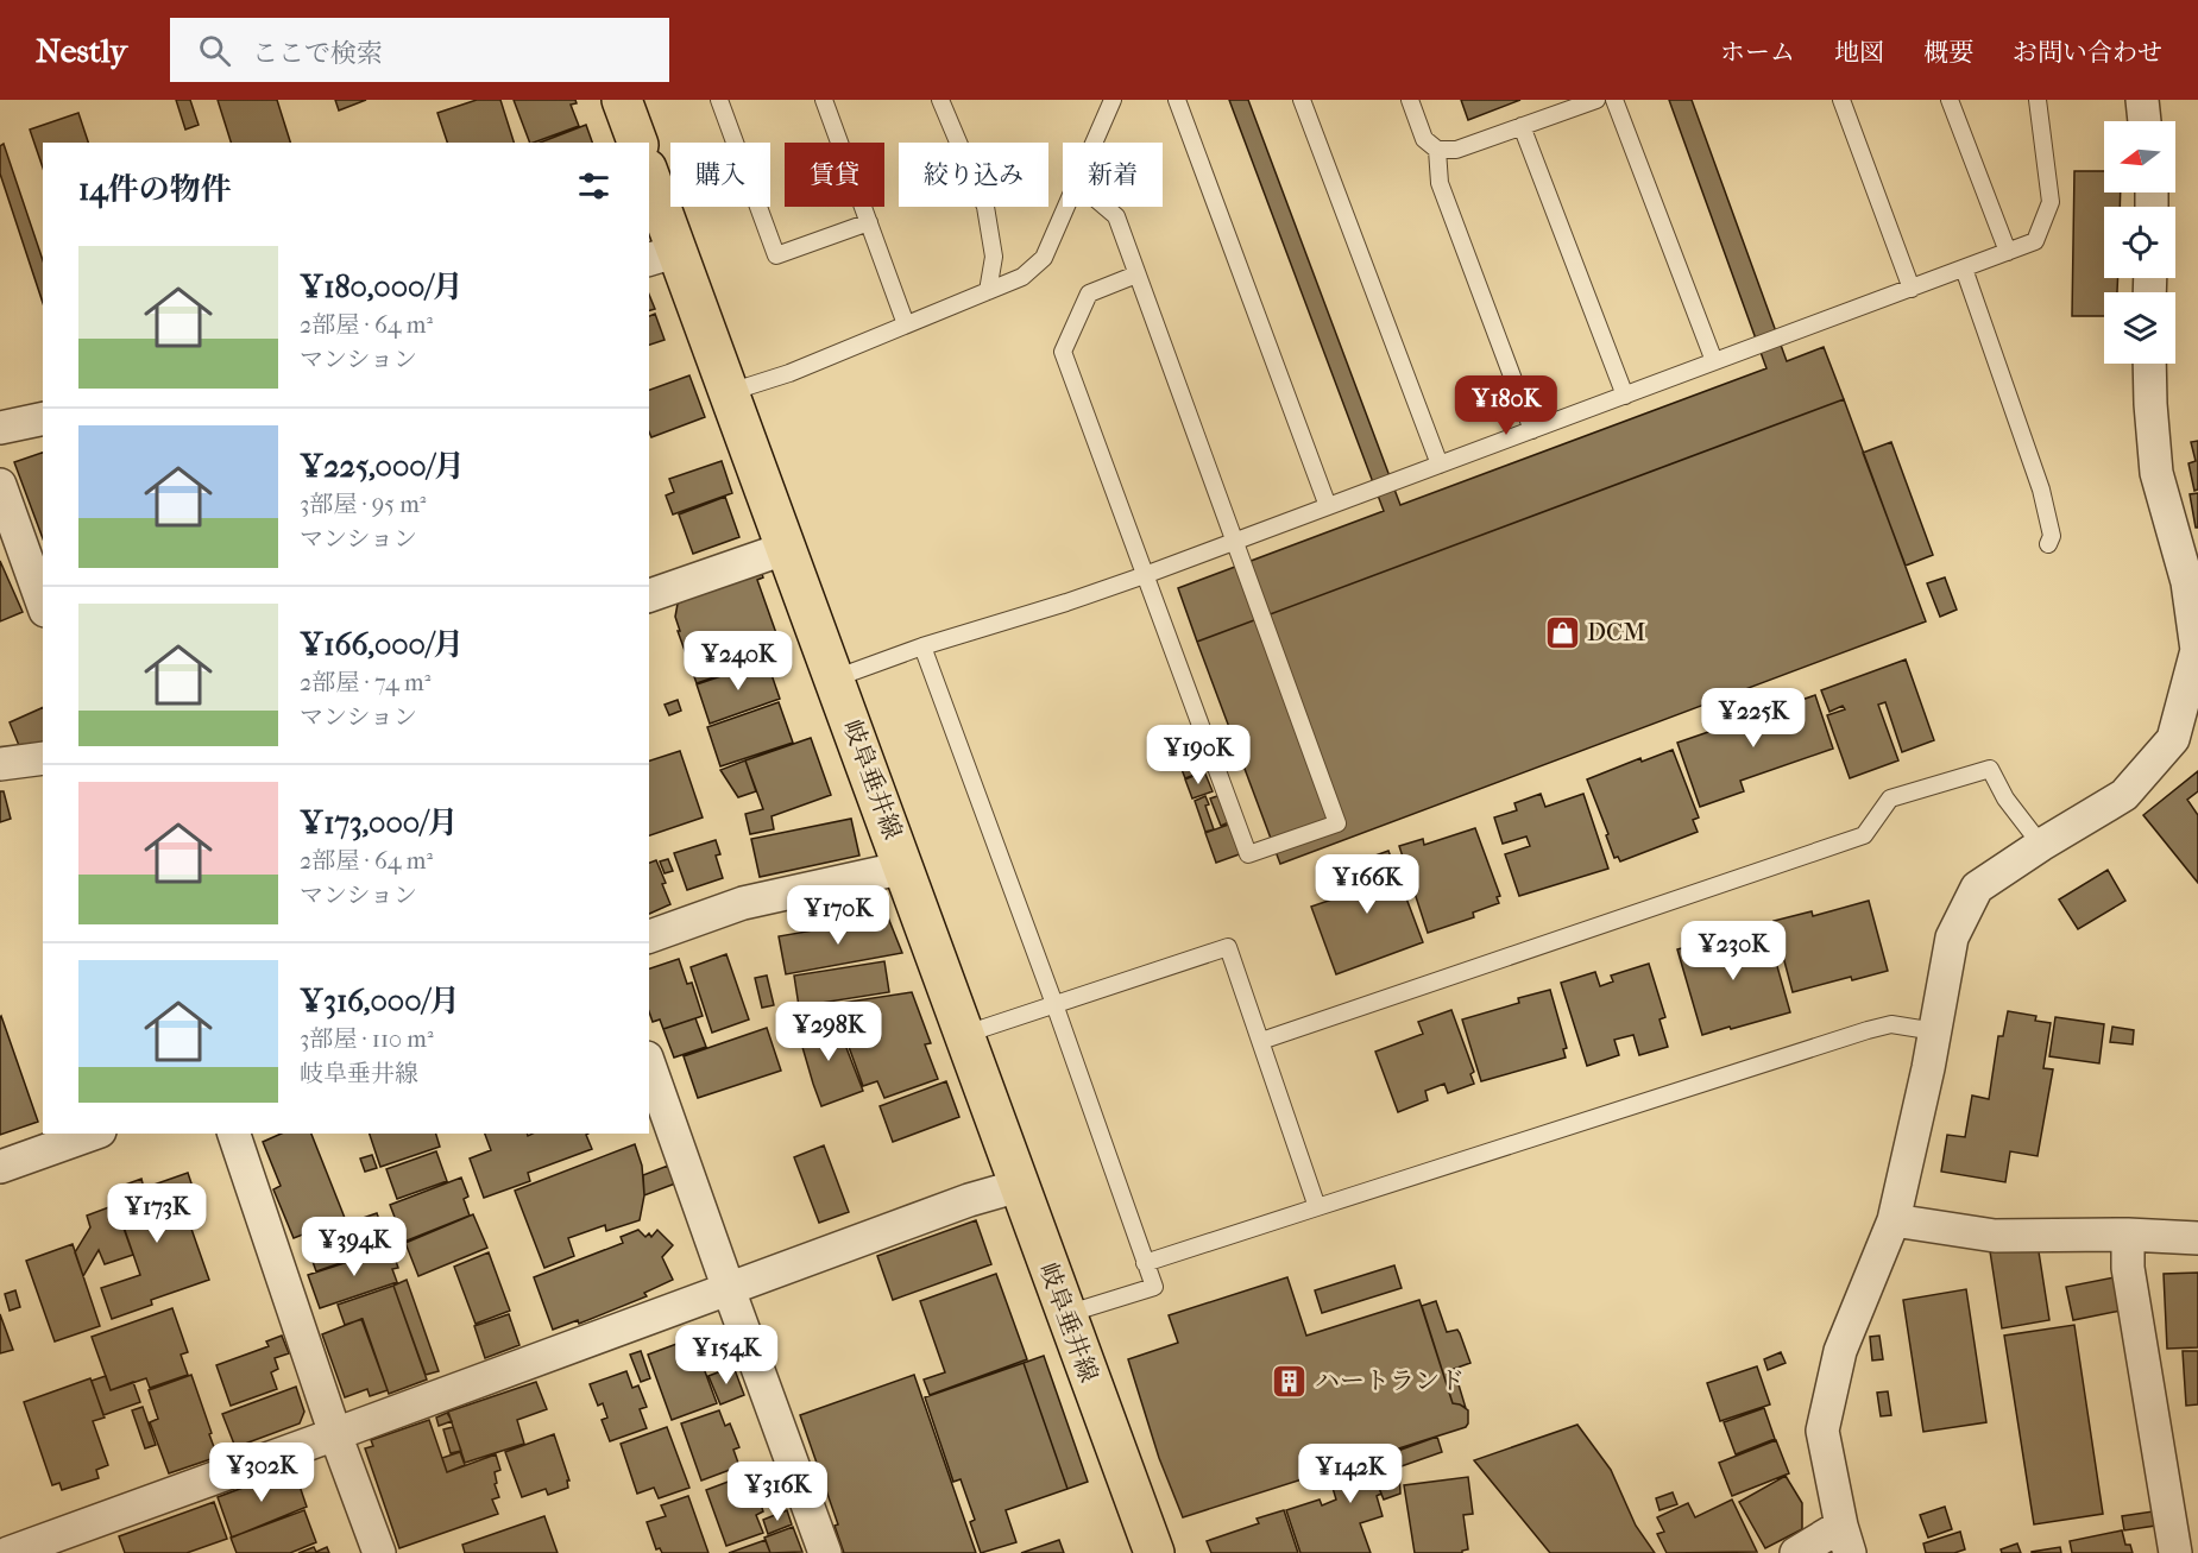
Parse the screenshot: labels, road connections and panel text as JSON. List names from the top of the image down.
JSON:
{
  "streets": {
    "main road": ["岐阜垂井線"]
  },
  "places": {
    "shop": ["DCM"],
    "building": ["ハートランド"]
  },
  "north": "left",
  "page": {
    "header": "Nestly",
    "search": "ここで検索",
    "nav": [
      "ホーム",
      "地図",
      "概要",
      "お問い合わせ"
    ],
    "chip": [
      "購入",
      "賃貸",
      "絞り込み",
      "新着"
    ],
    "heading": "14件の物件",
    "list": [
      {
        "name": "¥180,000/月",
        "note": "2部屋 · 64 m² · マンション"
      },
      {
        "name": "¥225,000/月",
        "note": "3部屋 · 95 m² · マンション"
      },
      {
        "name": "¥166,000/月",
        "note": "2部屋 · 74 m² · マンション"
      },
      {
        "name": "¥173,000/月",
        "note": "2部屋 · 64 m² · マンション"
      },
      {
        "name": "¥316,000/月",
        "note": "3部屋 · 110 m² · 岐阜垂井線"
      }
    ],
    "price": [
      "¥180K",
      "¥240K",
      "¥225K",
      "¥190K",
      "¥166K",
      "¥170K",
      "¥230K",
      "¥298K",
      "¥173K",
      "¥394K",
      "¥154K",
      "¥302K",
      "¥142K",
      "¥316K"
    ]
  }
}
